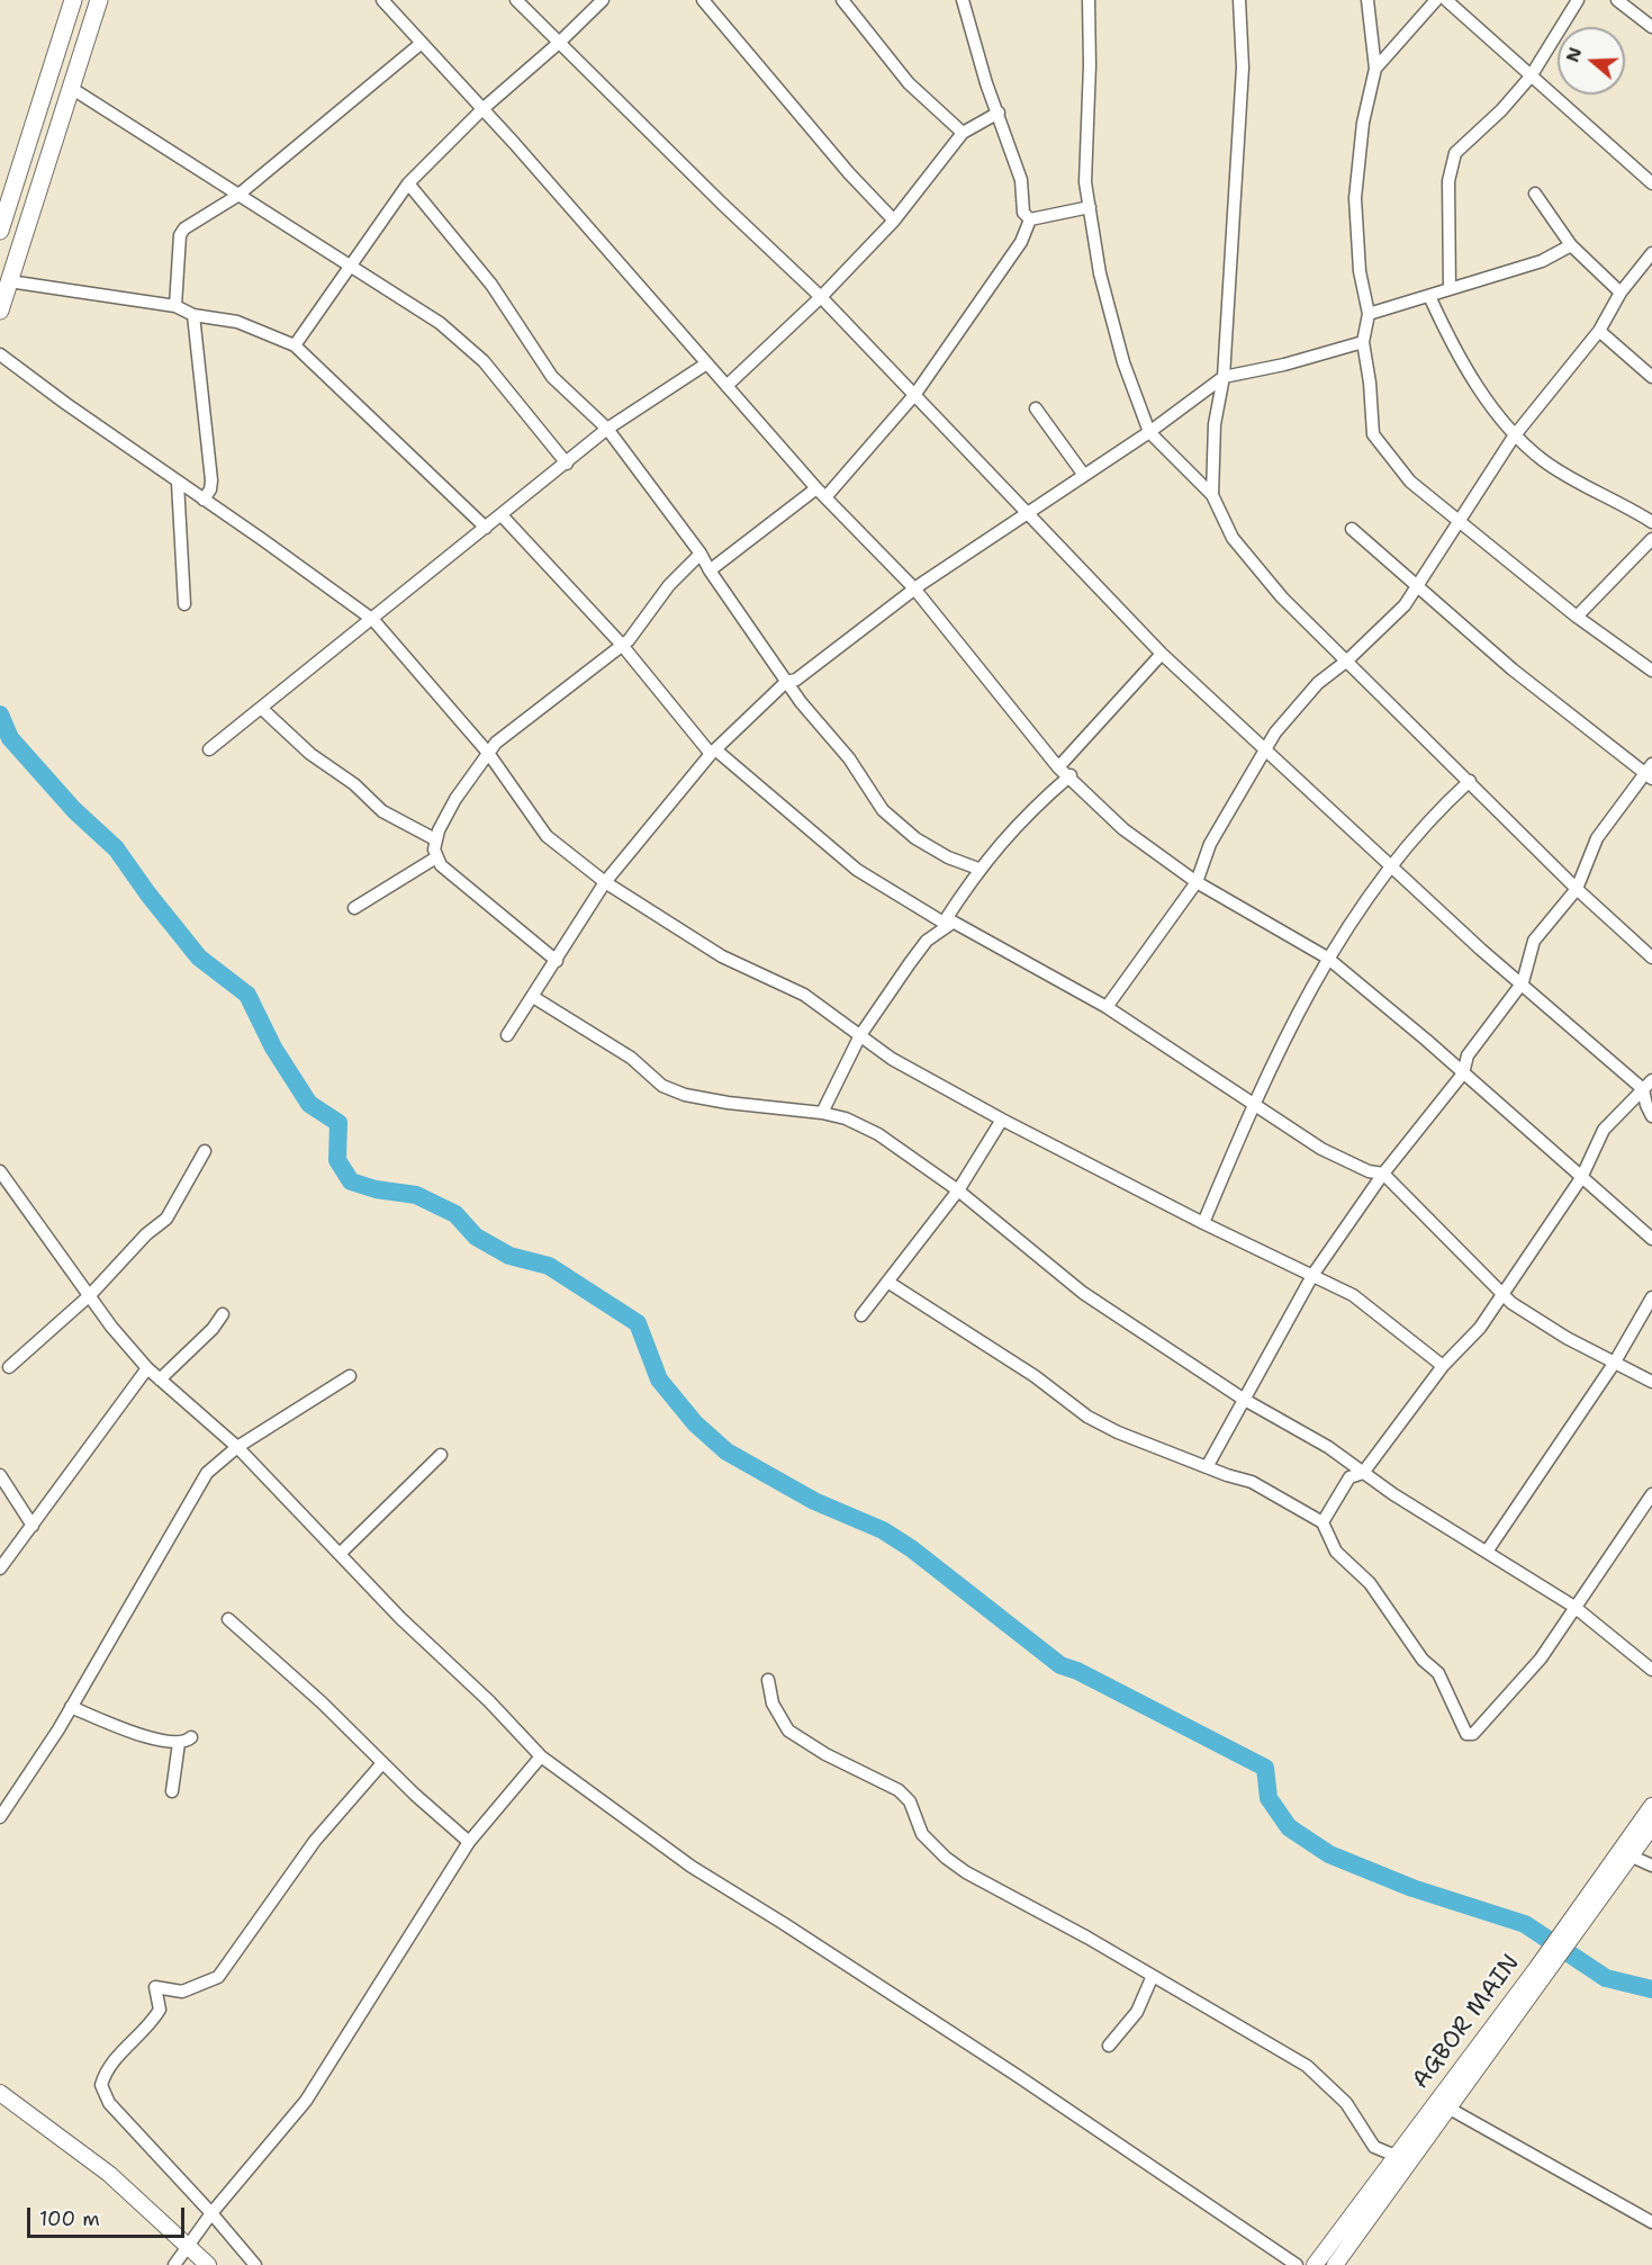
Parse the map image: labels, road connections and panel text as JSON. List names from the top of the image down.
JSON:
{
  "streets": {
    "main road": ["AGBOR MAIN"]
  },
  "scale_bar": "100 m",
  "north": "left"
}
